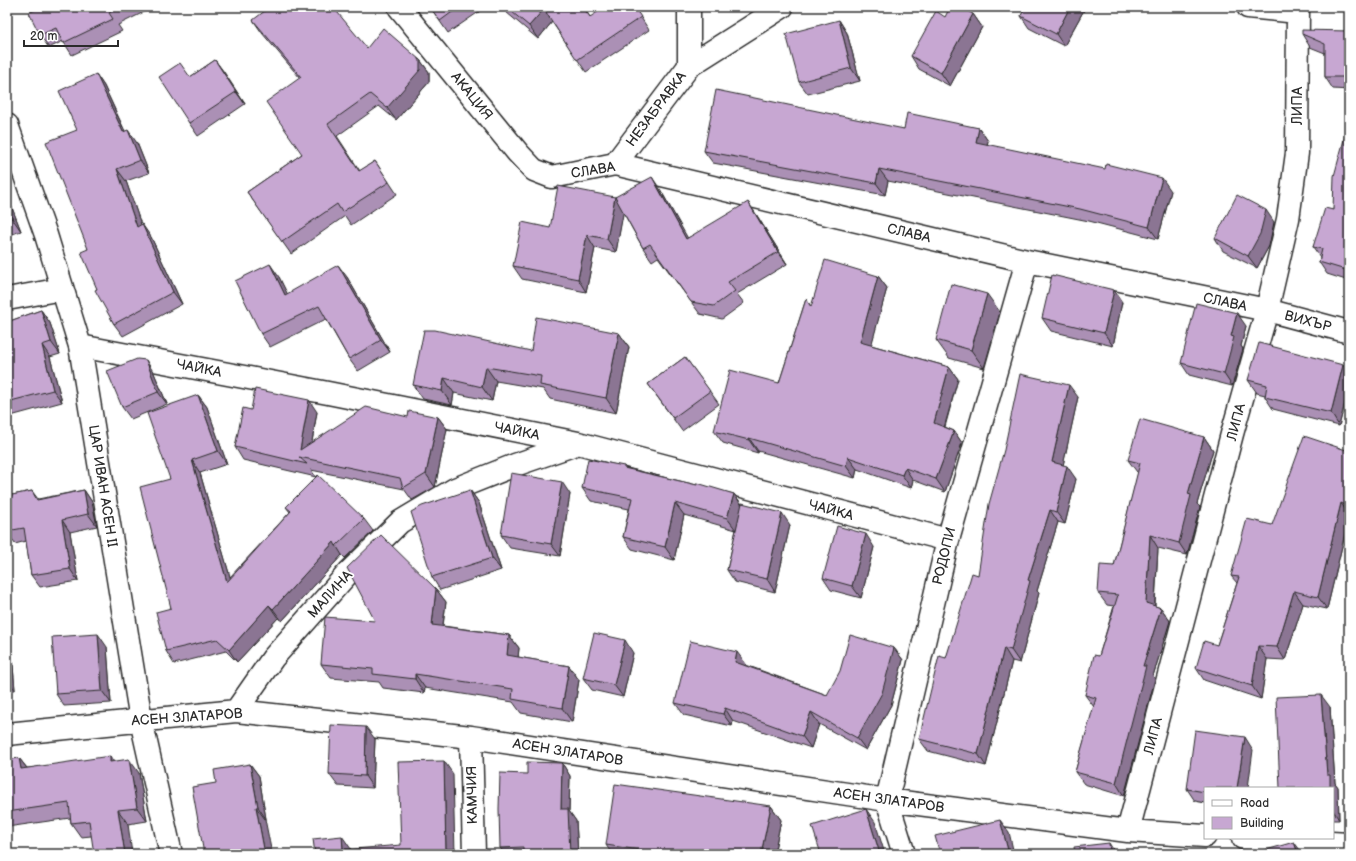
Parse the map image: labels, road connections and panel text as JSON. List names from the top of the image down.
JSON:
{
  "streets": {
    "street": [
      "АКАЦИЯ",
      "ЛИПА",
      "НЕЗАБРАВКА",
      "СЛАВА",
      "ВИХЪР",
      "ЧАЙКА",
      "ЦАР ИВАН АСЕН II",
      "РОДОПИ",
      "МАЛИНА",
      "АСЕН ЗЛАТАРОВ",
      "КАМЧИЯ"
    ]
  },
  "crossings": [
    ["АКАЦИЯ", "СЛАВА"],
    ["ЛИПА", "СЛАВА"],
    ["ЛИПА", "ВИХЪР"],
    ["ЛИПА", "АСЕН ЗЛАТАРОВ"],
    ["НЕЗАБРАВКА", "СЛАВА"],
    ["СЛАВА", "ВИХЪР"],
    ["СЛАВА", "РОДОПИ"],
    ["ЧАЙКА", "ЦАР ИВАН АСЕН II"],
    ["ЧАЙКА", "РОДОПИ"],
    ["ЧАЙКА", "МАЛИНА"],
    ["ЦАР ИВАН АСЕН II", "АСЕН ЗЛАТАРОВ"],
    ["РОДОПИ", "АСЕН ЗЛАТАРОВ"],
    ["МАЛИНА", "АСЕН ЗЛАТАРОВ"],
    ["АСЕН ЗЛАТАРОВ", "КАМЧИЯ"]
  ],
  "legend": ["Road", "Building"],
  "scale_bar": "20 m"
}
